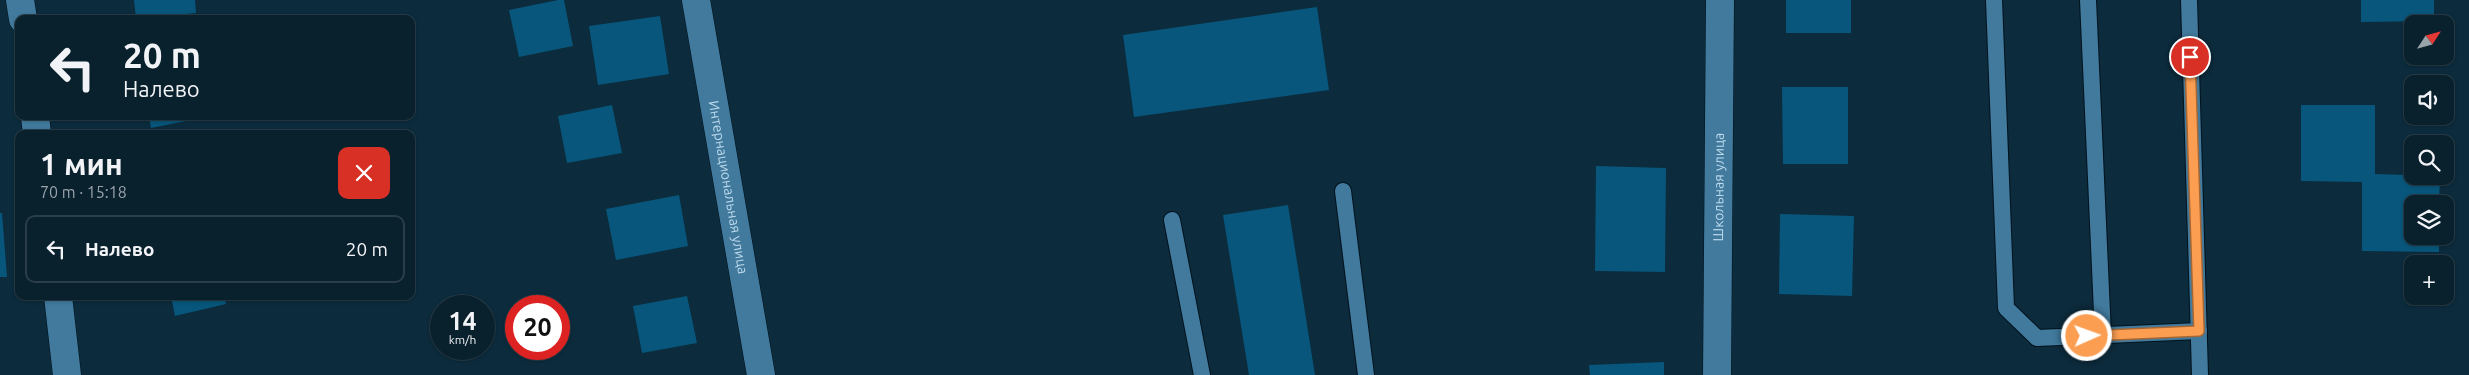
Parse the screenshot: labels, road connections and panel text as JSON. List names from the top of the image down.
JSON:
{
  "streets": {
    "street": ["Интернациональная улица", "Школьная улица"]
  },
  "north": "top right",
  "page": {
    "map_buttons": "+",
    "turn": ["20 m", "Налево"],
    "heading": ["1 мин", "70 m · 15:18"],
    "list": [
      {
        "name": "Налево",
        "value": "20 m"
      }
    ],
    "speed": "14 km/h",
    "limit": "20"
  }
}
